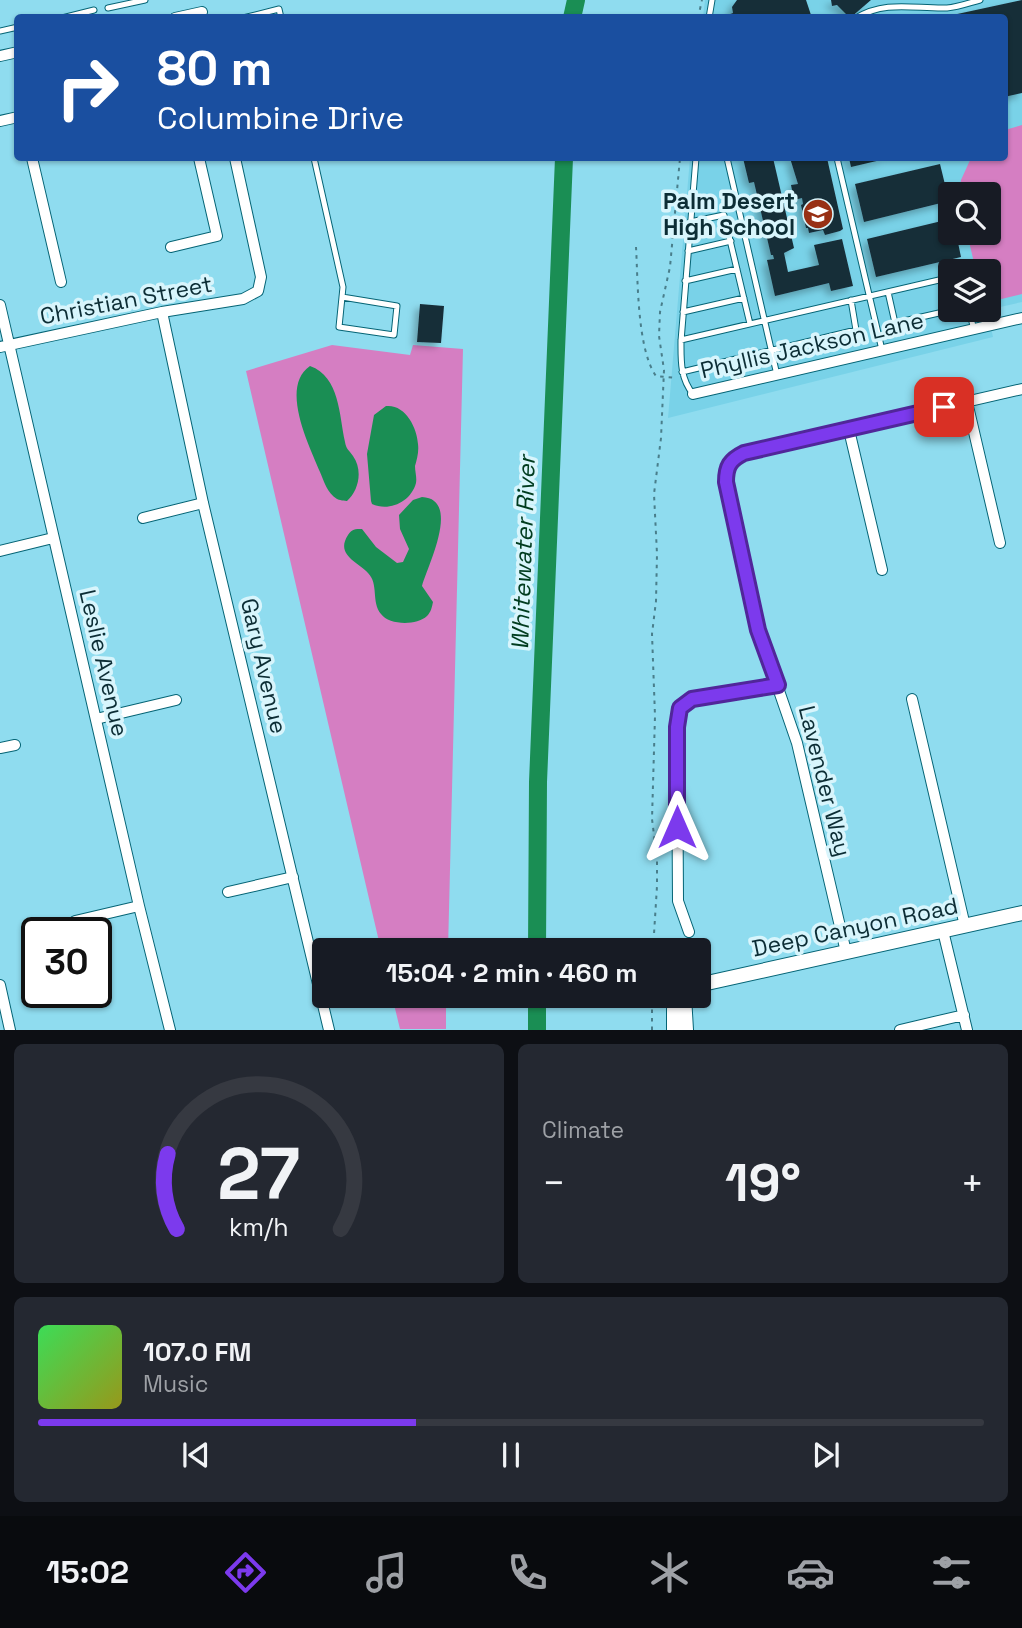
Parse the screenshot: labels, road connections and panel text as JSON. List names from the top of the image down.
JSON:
{
  "streets": {
    "street": [
      "Christian Street",
      "Phyllis Jackson Lane",
      "Leslie Avenue",
      "Gary Avenue",
      "Lavender Way",
      "Deep Canyon Road"
    ]
  },
  "crossings": [
    ["Christian Street", "Leslie Avenue"],
    ["Christian Street", "Gary Avenue"],
    ["Lavender Way", "Deep Canyon Road"]
  ],
  "water": ["Whitewater River"],
  "places": {
    "school or university": ["Palm Desert High School"]
  },
  "page": {
    "turn": ["80 m", "Columbine Drive"],
    "limit": "30",
    "trip": "15:04 · 2 min · 460 m",
    "tile": "Climate",
    "heat": ["−", "19°", "+"],
    "song": ["107.0 FM", "Music"],
    "tabs": "15:02",
    "gauge": ["27", "km/h"]
  }
}
